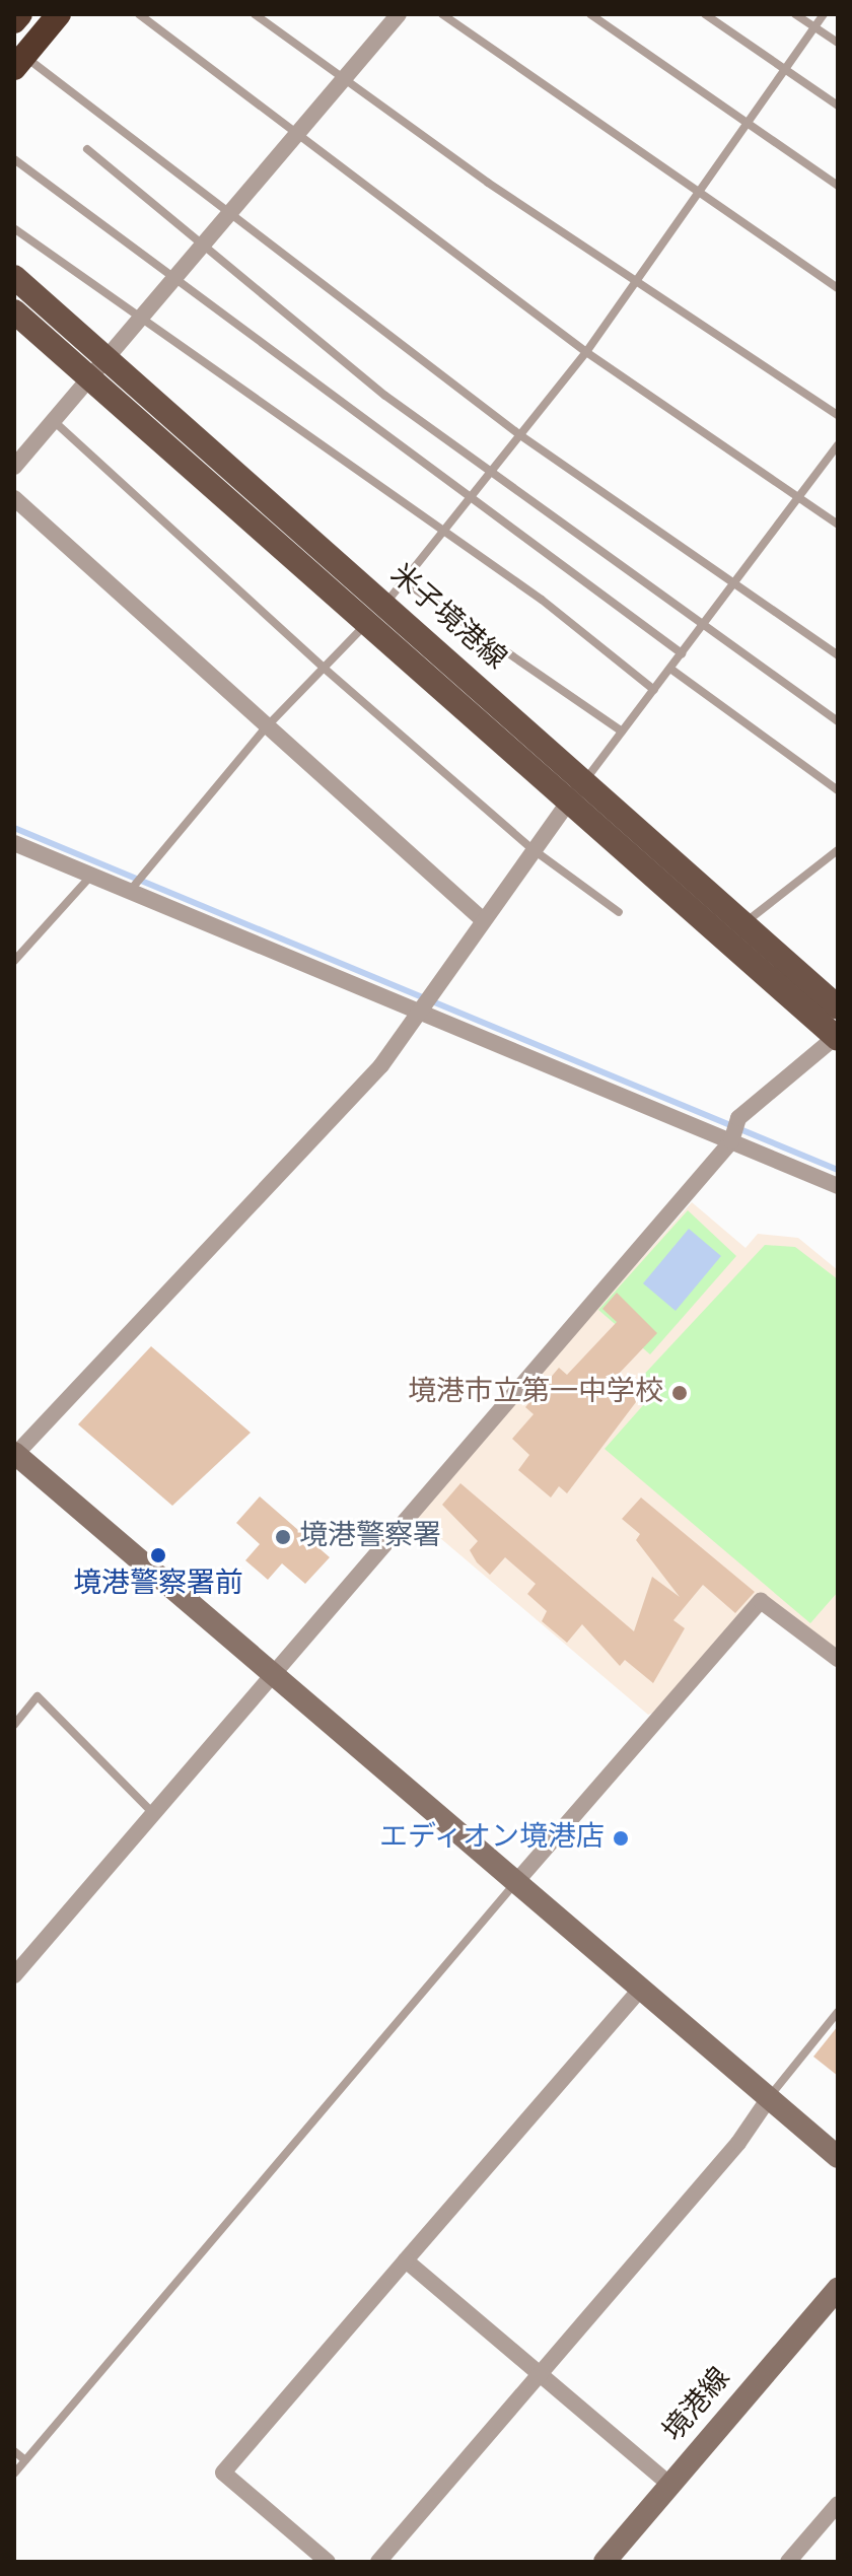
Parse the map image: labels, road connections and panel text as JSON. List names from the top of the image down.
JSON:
{
  "streets": {
    "main road": ["米子境港線"],
    "street": ["境港線"]
  },
  "places": [
    "境港市立第一中学校",
    "境港警察署",
    "境港警察署前",
    "エディオン境港店"
  ]
}
